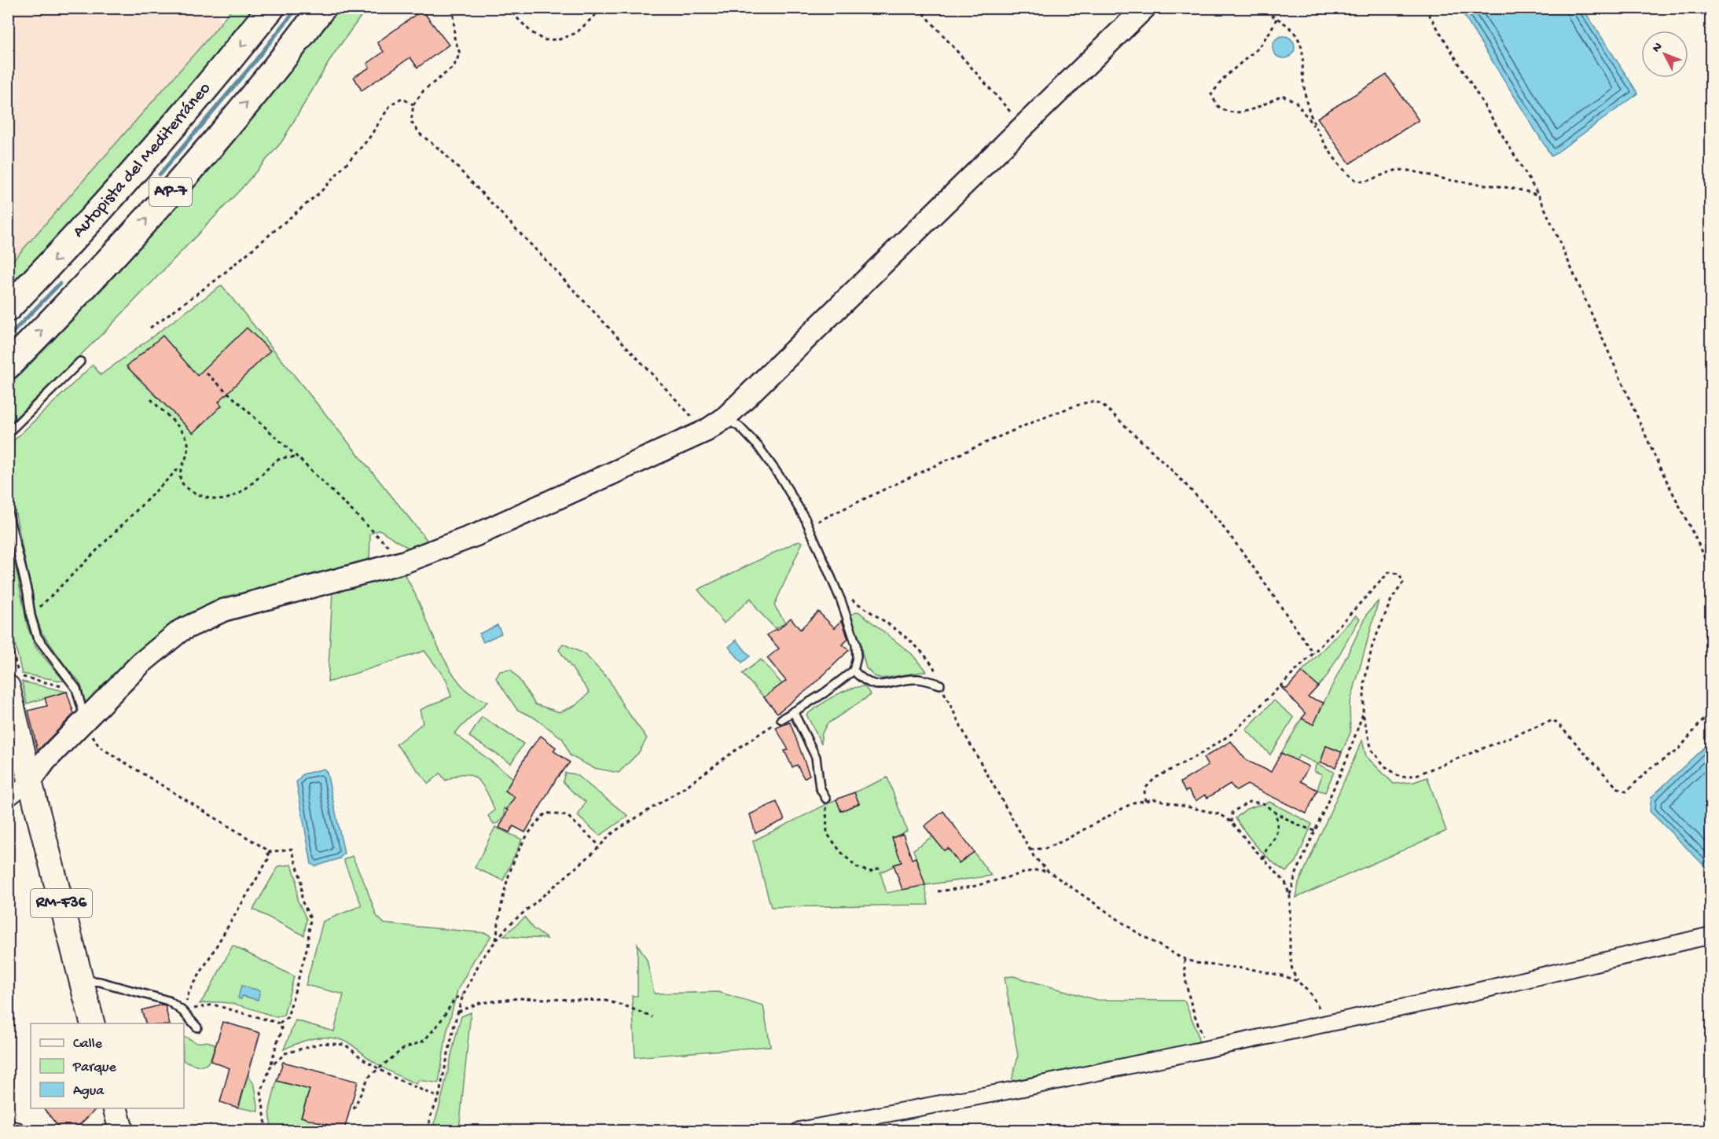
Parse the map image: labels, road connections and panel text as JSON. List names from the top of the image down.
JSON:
{
  "streets": {
    "highway": ["Autopista del Mediterráneo", "AP-7"],
    "main road": ["RM-F36"]
  },
  "legend": ["Calle", "Parque", "Agua"],
  "north": "top left"
}
